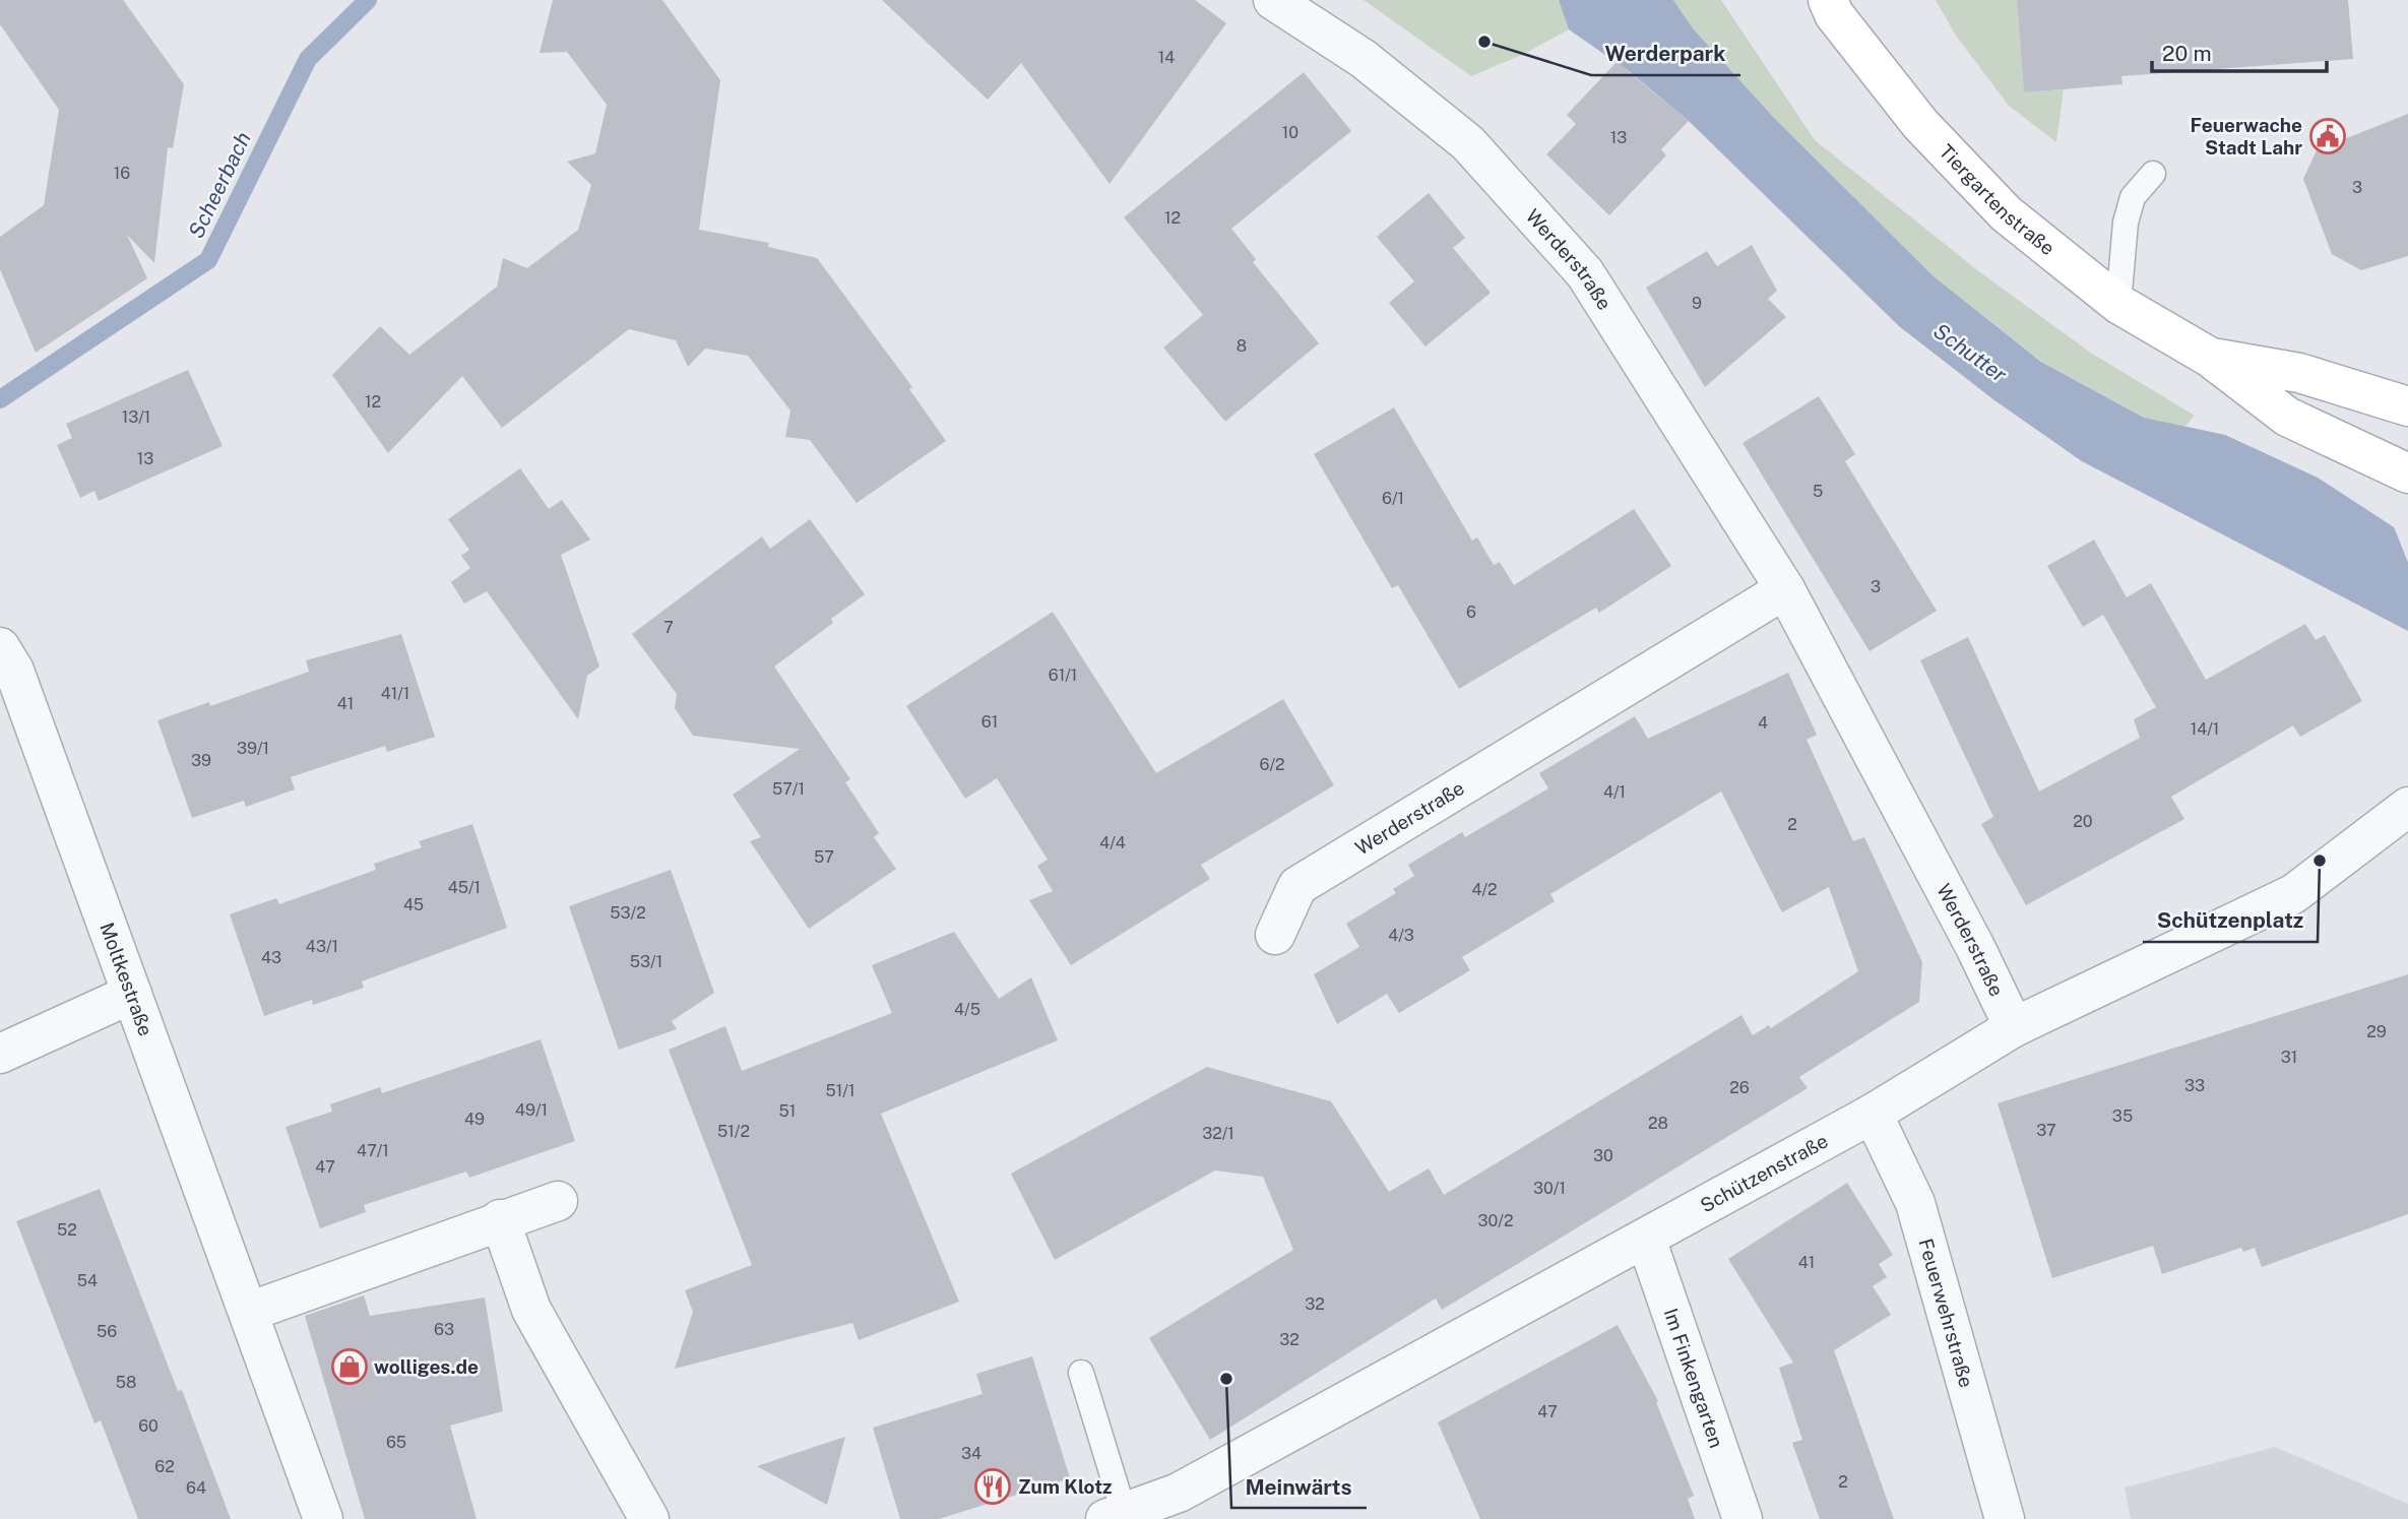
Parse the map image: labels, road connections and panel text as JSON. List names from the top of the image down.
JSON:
{
  "streets": {
    "main road": ["Tiergartenstraße"],
    "street": [
      "Werderstraße",
      "Moltkestraße",
      "Schützenstraße",
      "Feuerwehrstraße",
      "Im Finkengarten"
    ]
  },
  "crossings": [
    ["Werderstraße", "Schützenstraße"],
    ["Schützenstraße", "Feuerwehrstraße"],
    ["Schützenstraße", "Im Finkengarten"]
  ],
  "water": ["Scheerbach", "Schutter"],
  "places": {
    "other": ["Werderpark", "Schützenplatz", "Meinwärts"],
    "public building": ["Feuerwache Stadt Lahr"],
    "shop": ["wolliges.de"],
    "restaurant": ["Zum Klotz"]
  },
  "house_numbers": [
    "14",
    "10",
    "13",
    "16",
    "3",
    "12",
    "9",
    "8",
    "12",
    "13/1",
    "13",
    "5",
    "6/1",
    "3",
    "6",
    "7",
    "61/1",
    "41/1",
    "41",
    "61",
    "4",
    "14/1",
    "39/1",
    "39",
    "6/2",
    "57/1",
    "4/1",
    "20",
    "2",
    "4/4",
    "57",
    "45/1",
    "4/2",
    "45",
    "53/2",
    "4/3",
    "43/1",
    "43",
    "53/1",
    "4/5",
    "29",
    "31",
    "33",
    "26",
    "51/1",
    "49/1",
    "51",
    "35",
    "49",
    "28",
    "37",
    "51/2",
    "32/1",
    "47/1",
    "30",
    "47",
    "30/1",
    "30/2",
    "52",
    "41",
    "54",
    "32",
    "63",
    "56",
    "32",
    "58",
    "47",
    "60",
    "65",
    "34",
    "62",
    "2",
    "64"
  ],
  "scale_bar": "20 m"
}
